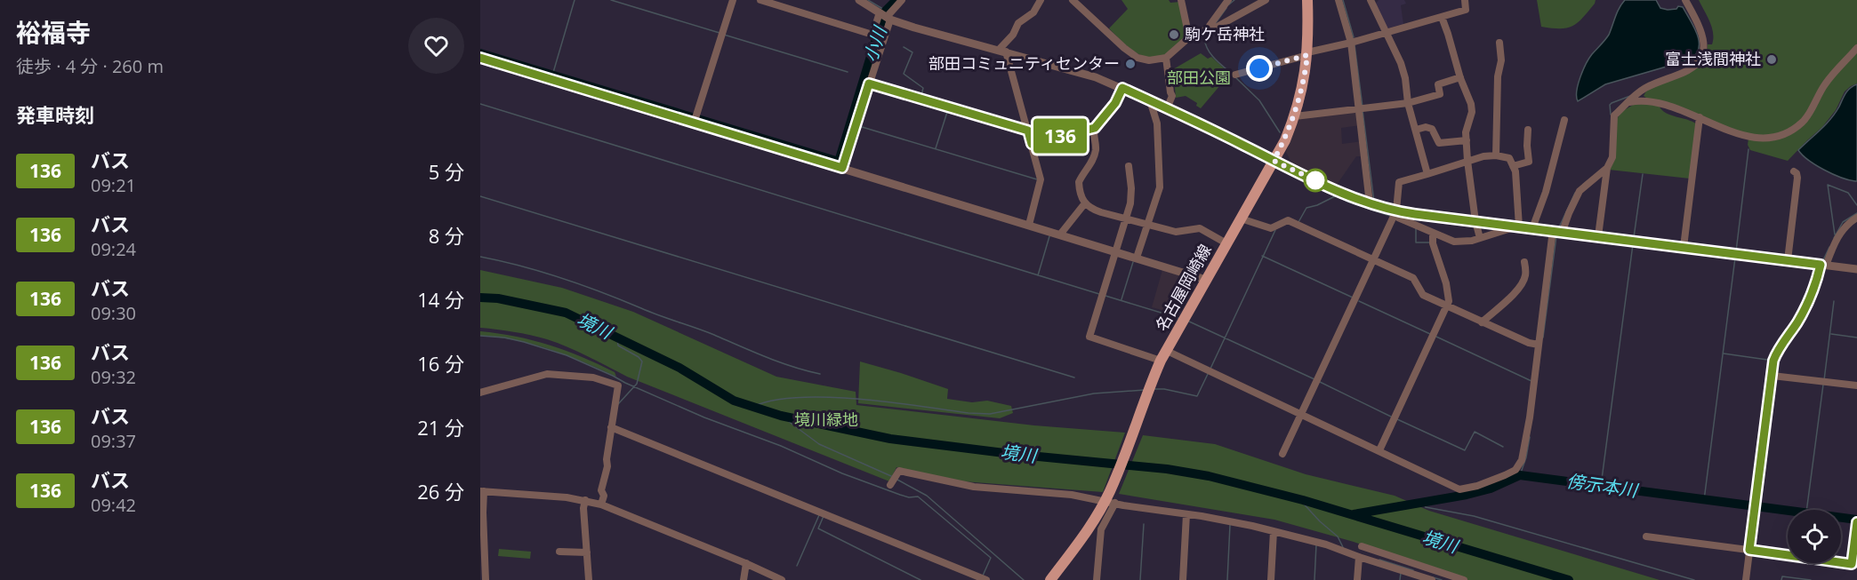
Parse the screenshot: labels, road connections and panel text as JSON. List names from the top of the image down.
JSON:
{
  "streets": {
    "main road": ["名古屋岡崎線"]
  },
  "water": ["小川", "境川", "傍示本川"],
  "parks": ["部田公園", "境川緑地"],
  "places": ["駒ケ岳神社", "富士浅間神社", "部田コミュニティセンター"],
  "lines": ["bus line 136"],
  "page": {
    "heading": [
      ["裕福寺", "徒歩 · 4 分 · 260 m"],
      "発車時刻"
    ],
    "on_map": "136",
    "list": [
      {
        "mark": "136",
        "name": "バス",
        "note": "09:21",
        "value": "5 分"
      },
      {
        "mark": "136",
        "name": "バス",
        "note": "09:24",
        "value": "8 分"
      },
      {
        "mark": "136",
        "name": "バス",
        "note": "09:30",
        "value": "14 分"
      },
      {
        "mark": "136",
        "name": "バス",
        "note": "09:32",
        "value": "16 分"
      },
      {
        "mark": "136",
        "name": "バス",
        "note": "09:37",
        "value": "21 分"
      },
      {
        "mark": "136",
        "name": "バス",
        "note": "09:42",
        "value": "26 分"
      }
    ]
  }
}
